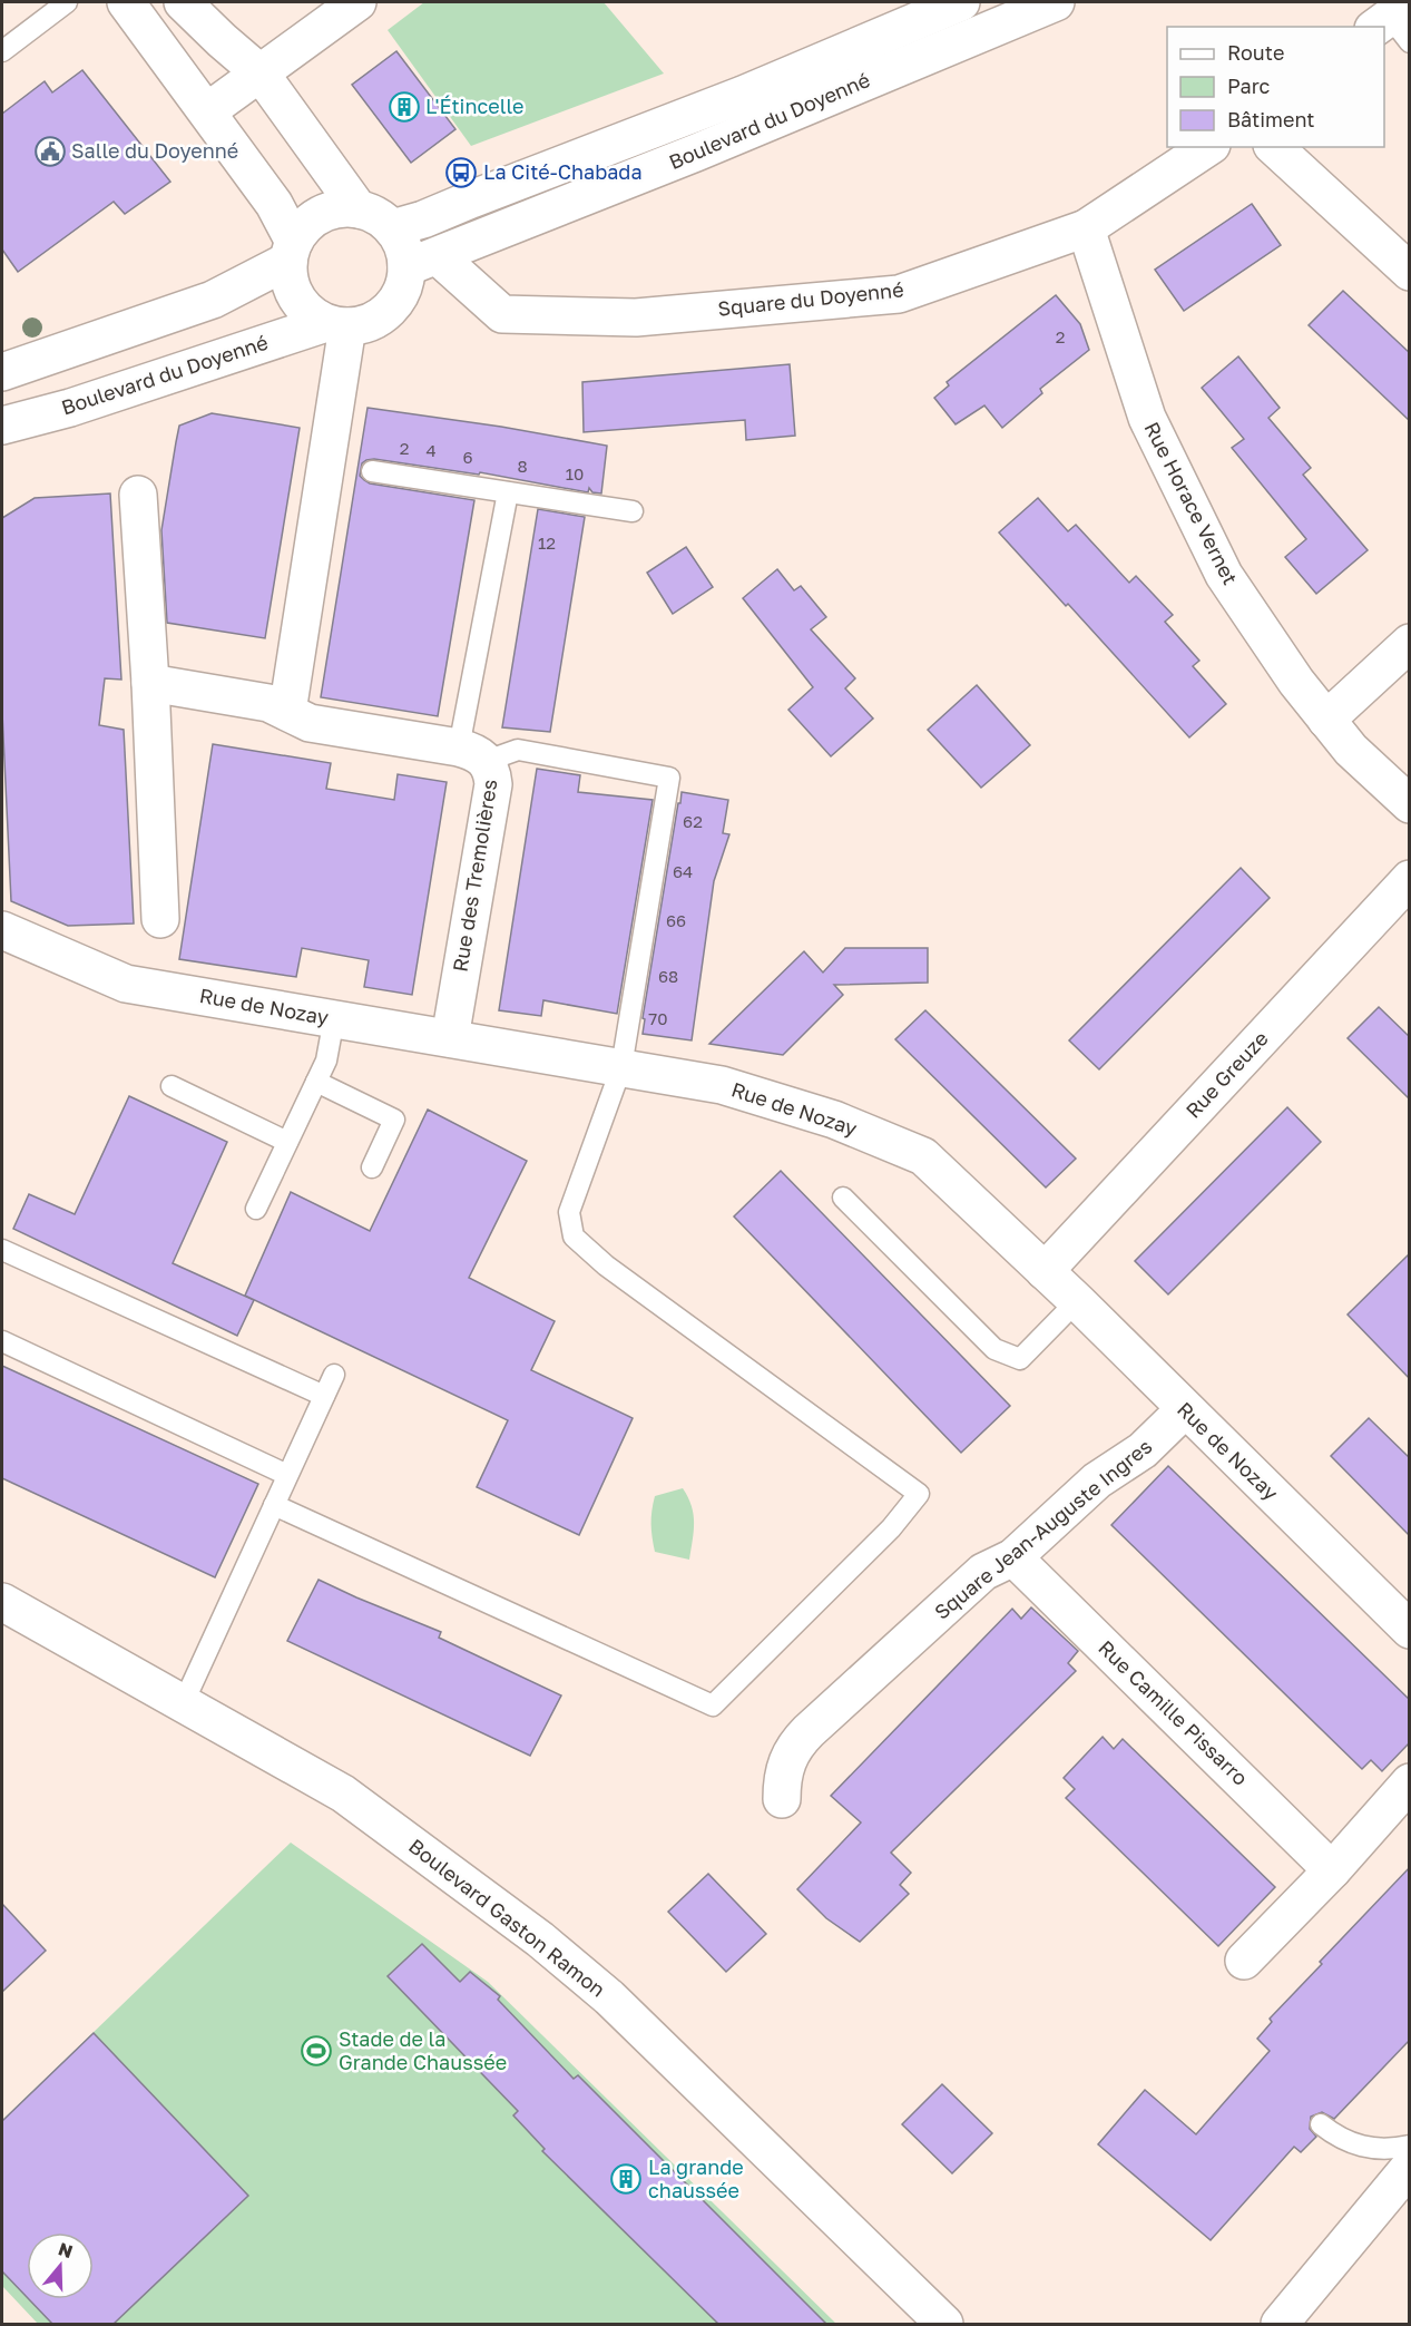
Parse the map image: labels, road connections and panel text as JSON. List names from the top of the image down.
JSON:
{
  "streets": {
    "street": [
      "Boulevard du Doyenné",
      "Square du Doyenné",
      "Rue Horace Vernet",
      "Rue des Tremolières",
      "Rue de Nozay",
      "Rue Greuze",
      "Square Jean-Auguste Ingres",
      "Rue Camille Pissarro",
      "Boulevard Gaston Ramon"
    ]
  },
  "crossings": [
    ["Boulevard du Doyenné", "Square du Doyenné"],
    ["Square du Doyenné", "Rue Horace Vernet"],
    ["Rue des Tremolières", "Rue de Nozay"],
    ["Rue de Nozay", "Rue Greuze"],
    ["Rue de Nozay", "Square Jean-Auguste Ingres"],
    ["Square Jean-Auguste Ingres", "Rue Camille Pissarro"]
  ],
  "places": {
    "building": ["L'Étincelle", "La grande chaussée"],
    "public building": ["Salle du Doyenné"],
    "bus stop": ["La Cité-Chabada"],
    "sports": ["Stade de la Grande Chaussée"]
  },
  "house_numbers": [
    "2",
    "2",
    "4",
    "6",
    "8",
    "10",
    "12",
    "62",
    "64",
    "66",
    "68",
    "70"
  ],
  "legend": ["Route", "Parc", "Bâtiment"],
  "north": "top"
}
